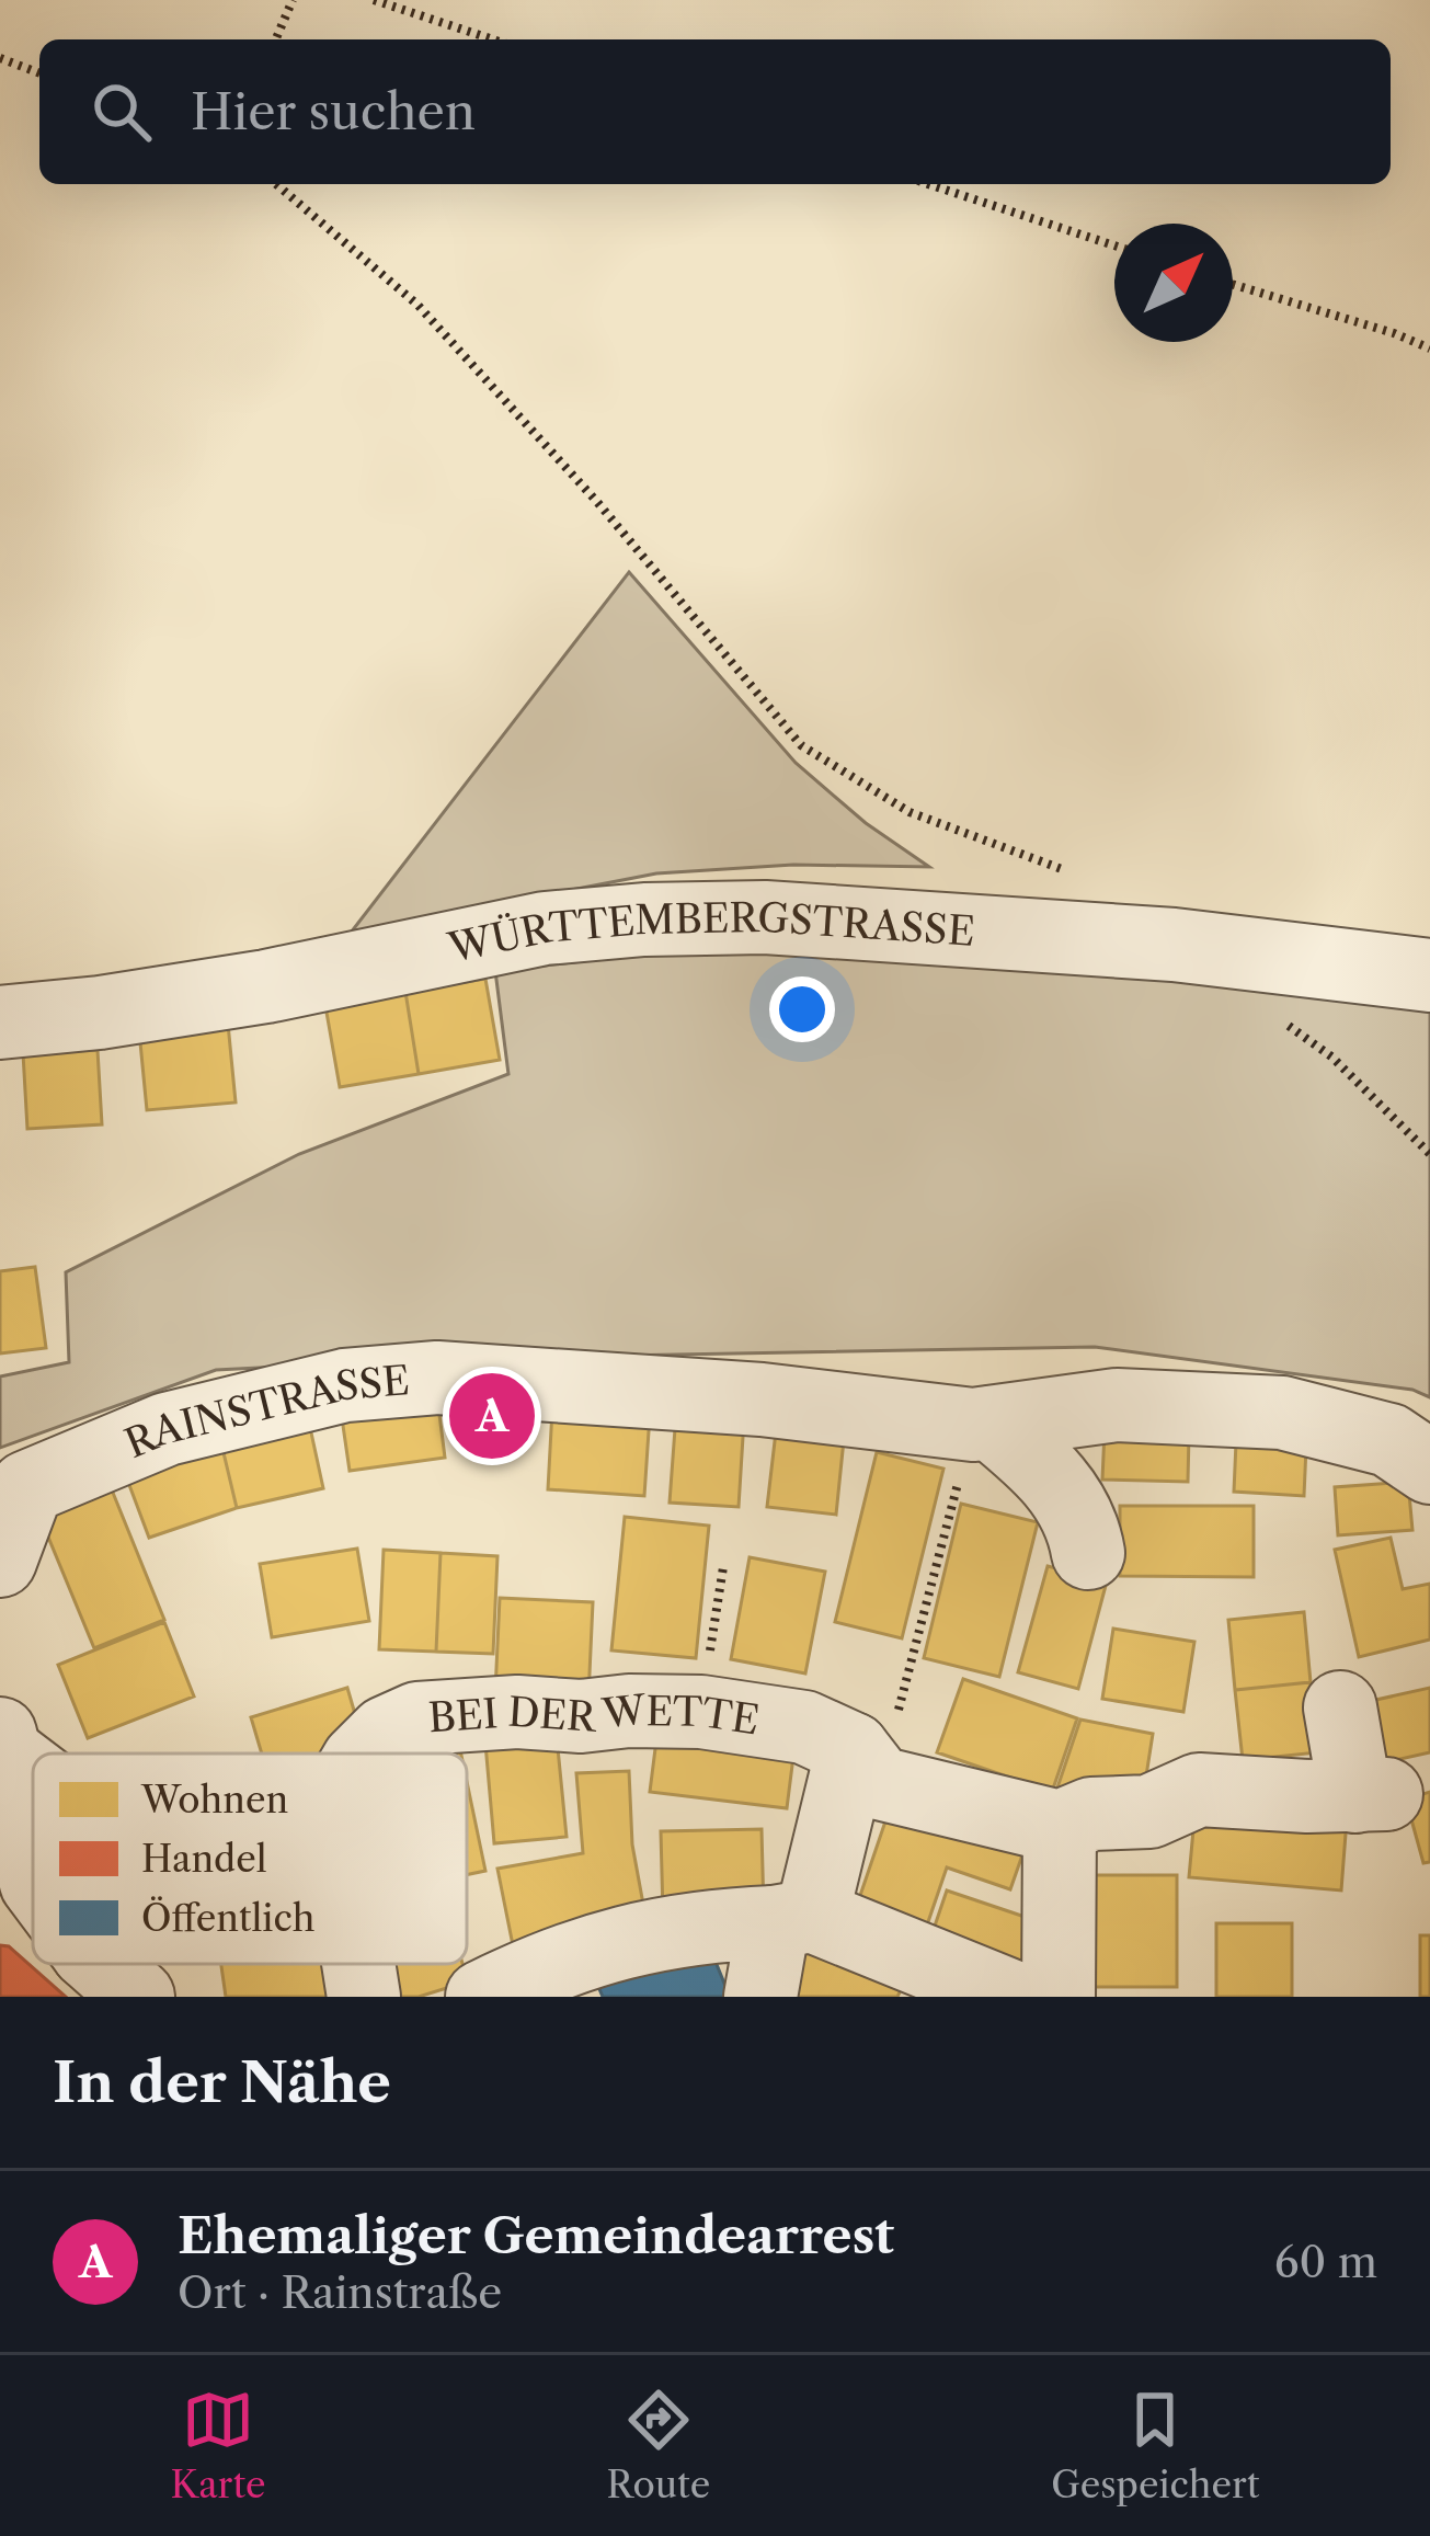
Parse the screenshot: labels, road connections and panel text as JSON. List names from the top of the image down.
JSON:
{
  "streets": {
    "street": ["WÜRTTEMBERGSTRASSE", "RAINSTRASSE", "BEI DER WETTE"]
  },
  "legend": ["Wohnen", "Handel", "Öffentlich"],
  "north": "top right",
  "page": {
    "search": "Hier suchen",
    "pins": "A",
    "heading": "In der Nähe",
    "list": [
      {
        "mark": "A",
        "name": "Ehemaliger Gemeindearrest",
        "note": "Ort · Rainstraße",
        "value": "60 m"
      }
    ],
    "nav": ["Karte", "Route", "Gespeichert"]
  }
}
